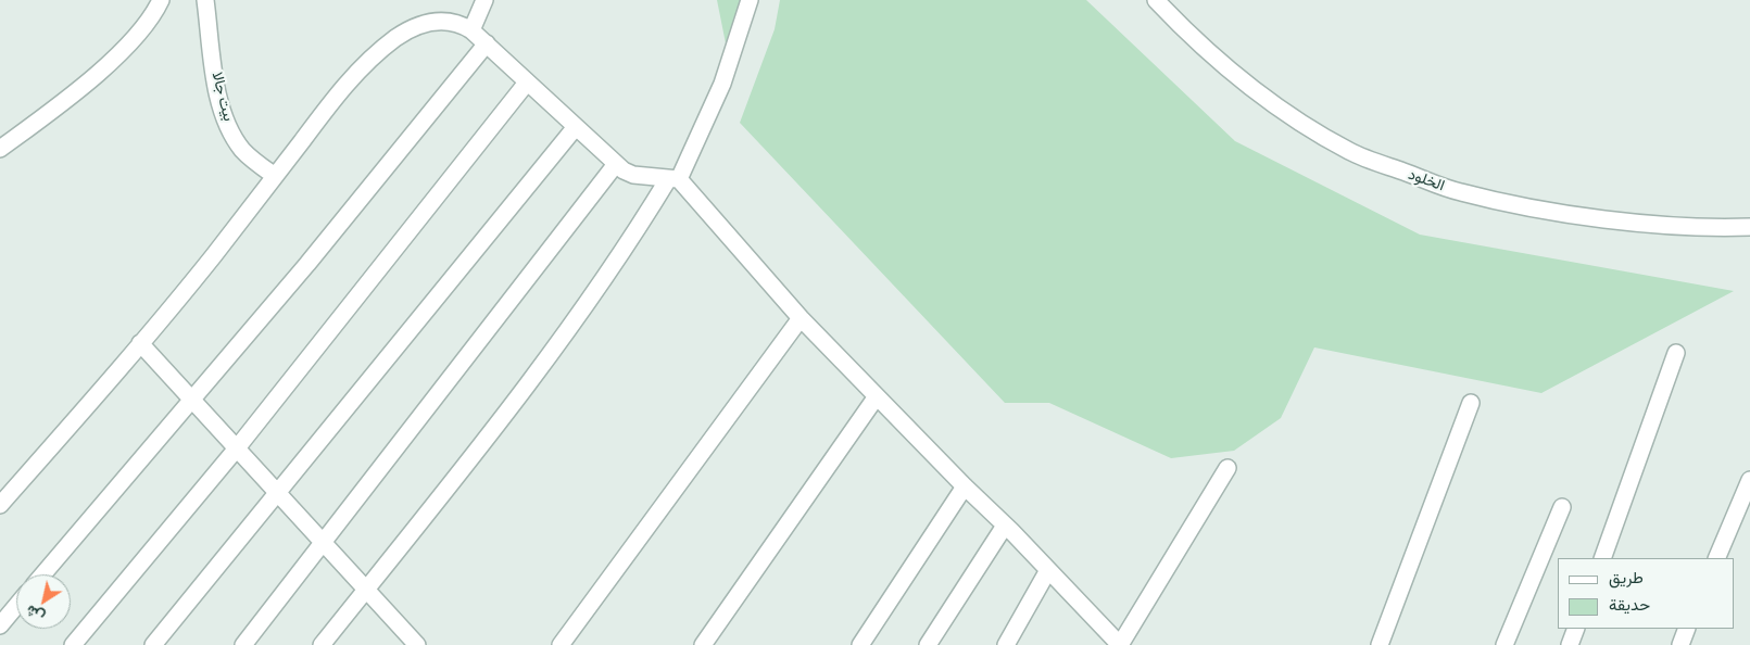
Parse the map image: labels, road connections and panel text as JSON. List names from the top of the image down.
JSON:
{
  "streets": {
    "street": ["بيت جالا", "الخلود"]
  },
  "legend": ["طريق", "حديقة"],
  "north": "bottom left"
}
